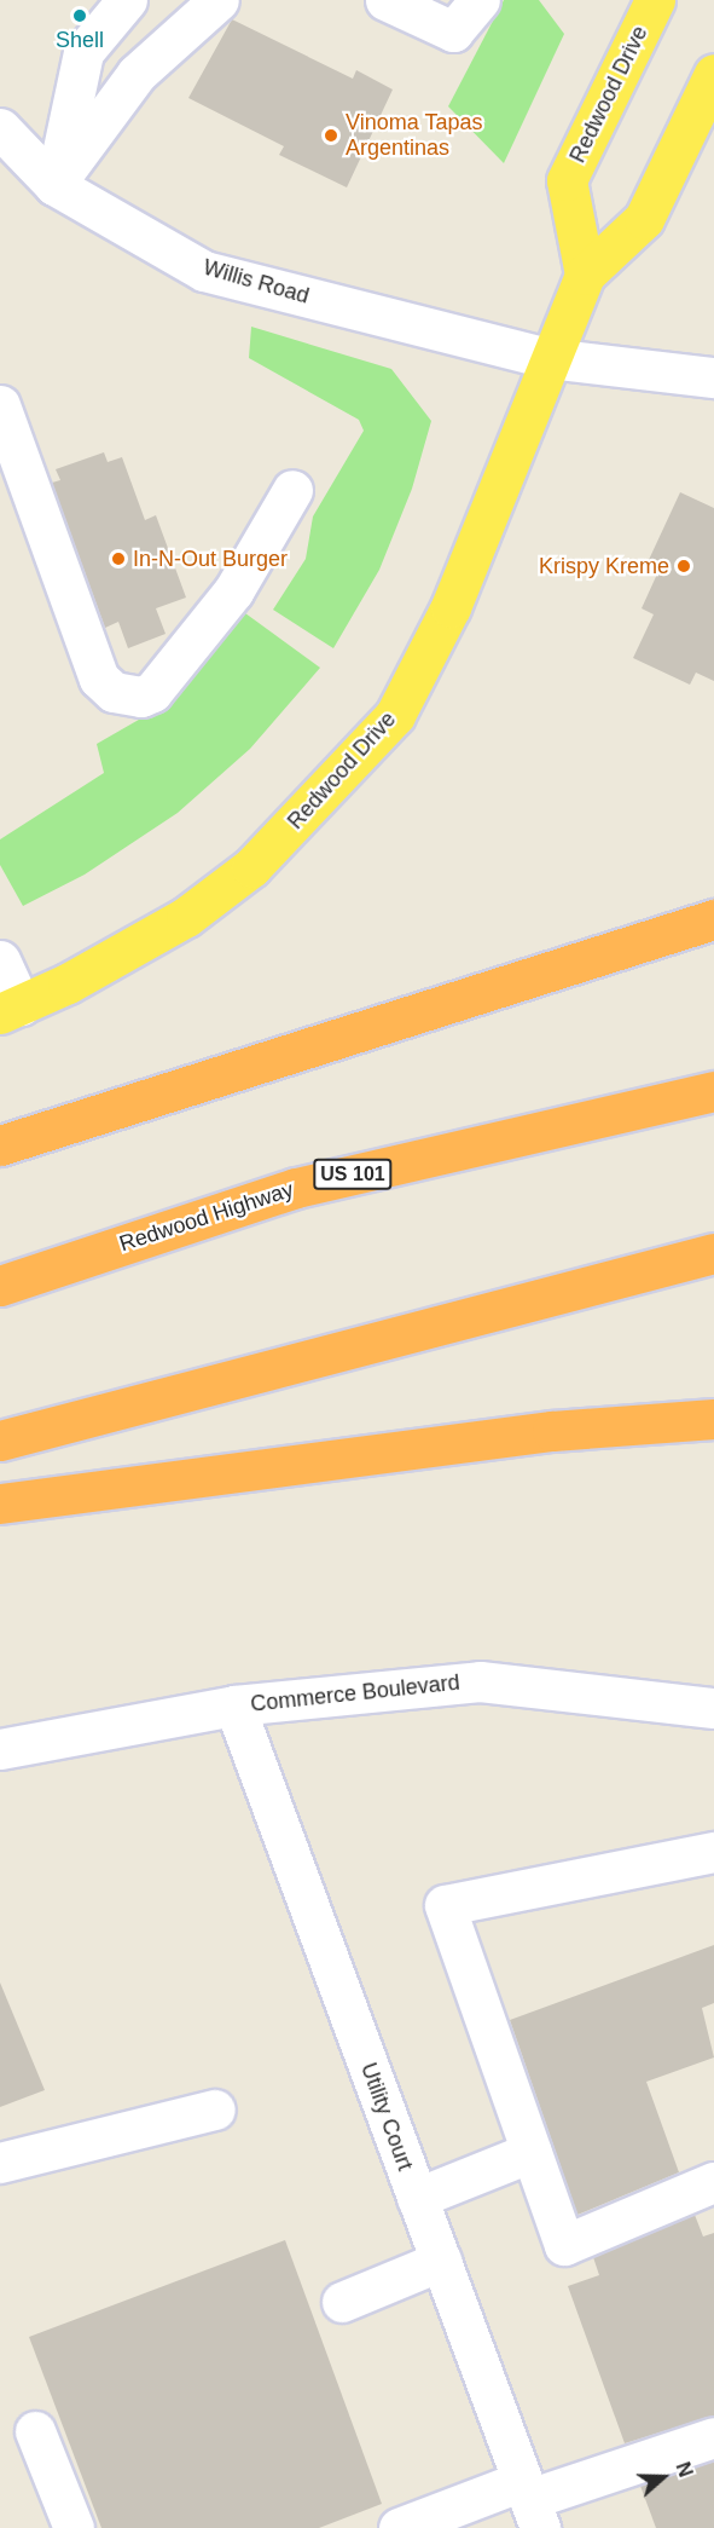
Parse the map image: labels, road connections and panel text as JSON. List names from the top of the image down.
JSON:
{
  "streets": {
    "highway": ["US 101", "Redwood Highway"],
    "main road": ["Redwood Drive"],
    "street": ["Willis Road", "Commerce Boulevard", "Utility Court"]
  },
  "crossings": [
    ["Redwood Drive", "Willis Road"],
    ["Commerce Boulevard", "Utility Court"]
  ],
  "places": [
    "Shell",
    "Vinoma Tapas Argentinas",
    "In-N-Out Burger",
    "Krispy Kreme"
  ],
  "north": "right"
}
